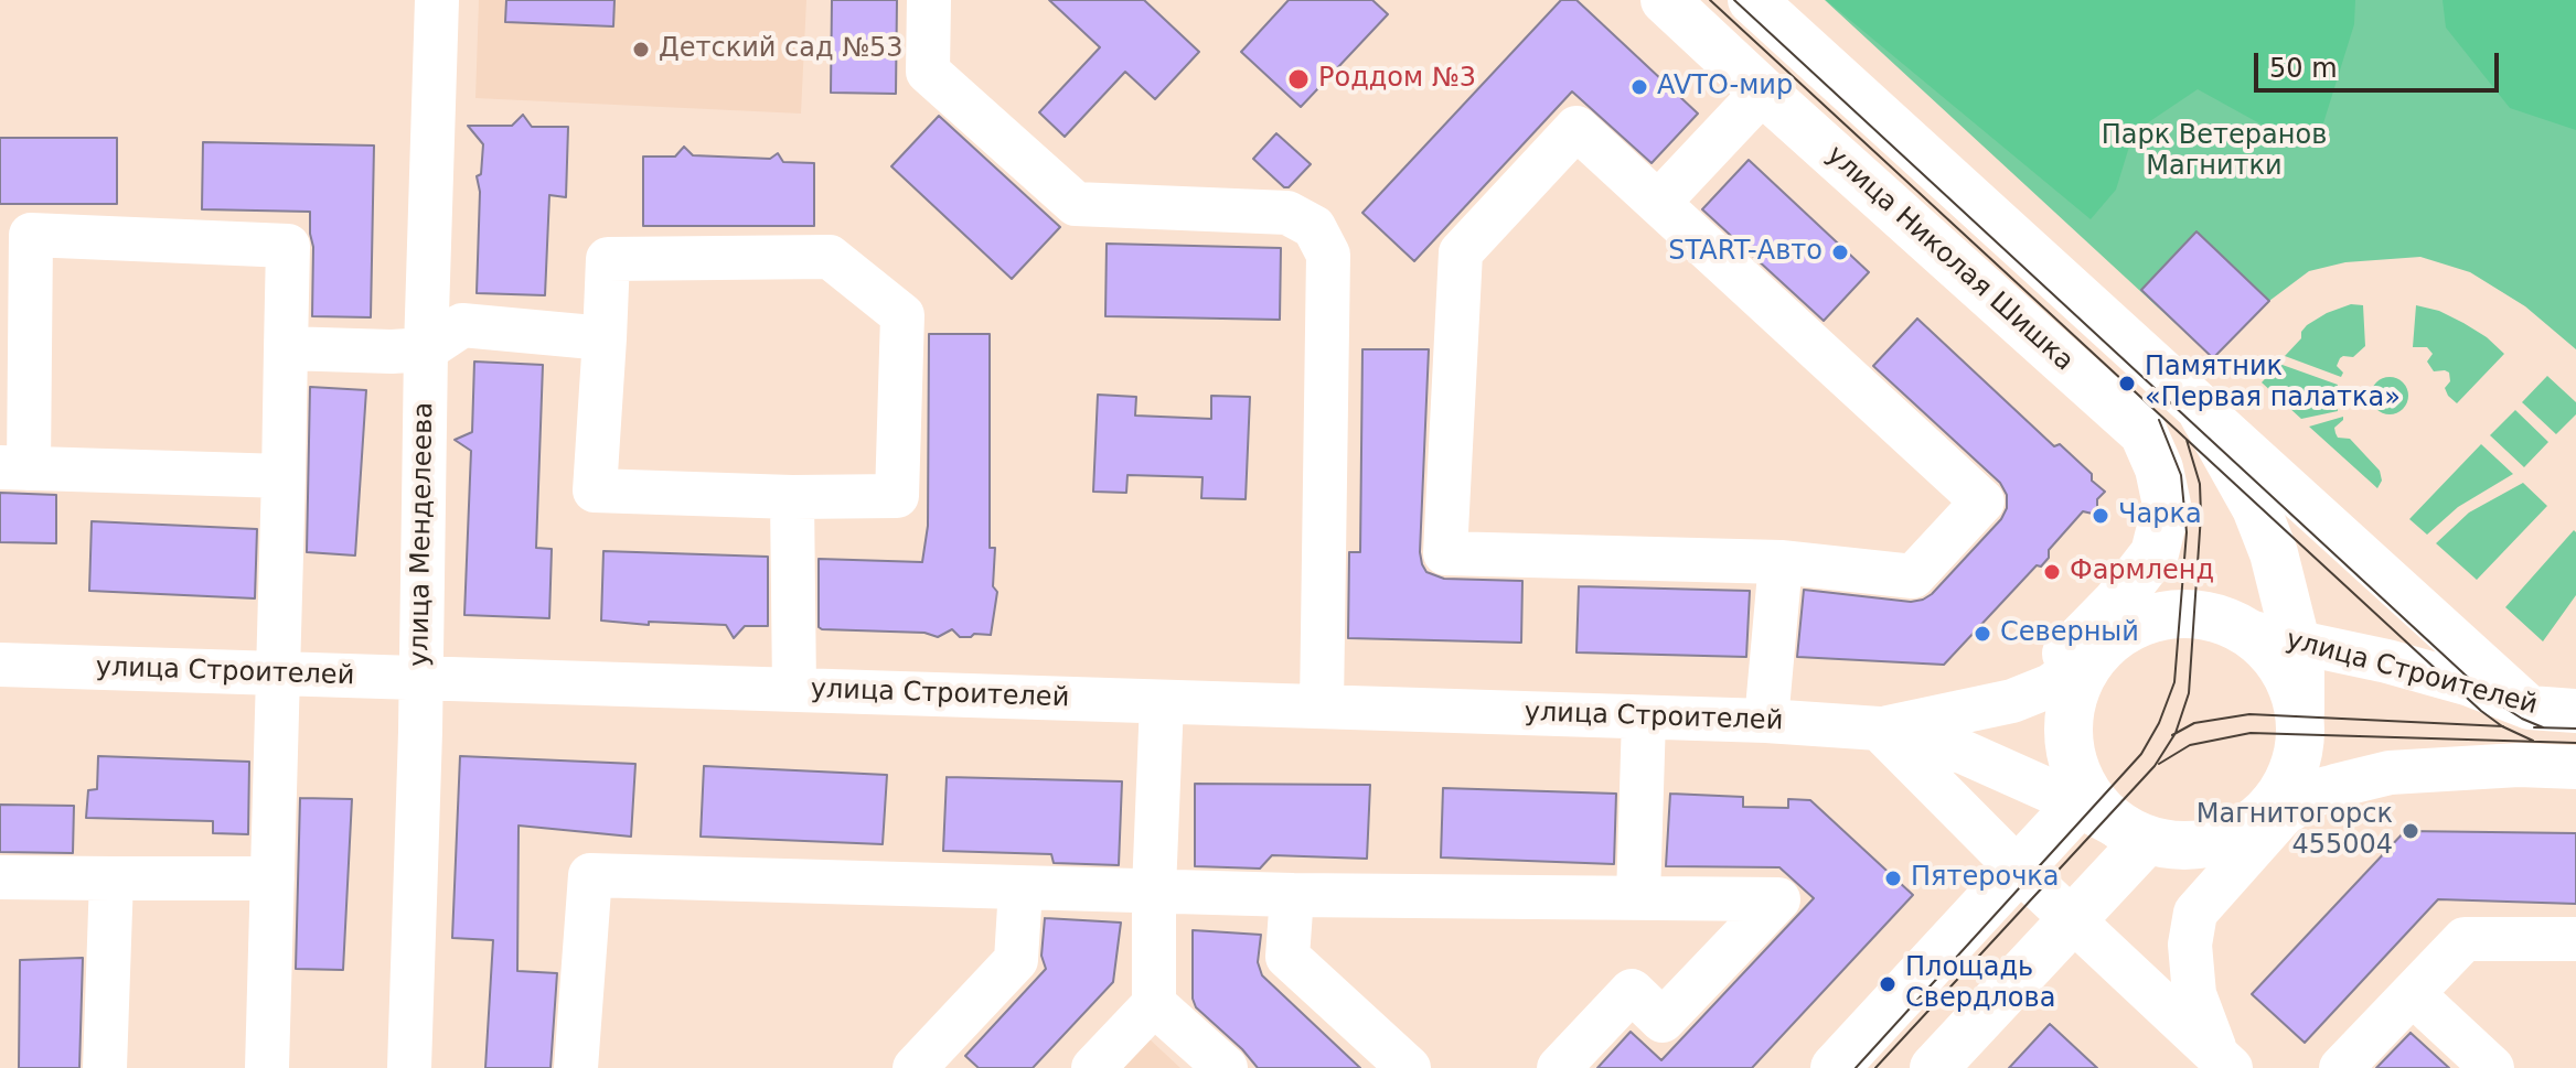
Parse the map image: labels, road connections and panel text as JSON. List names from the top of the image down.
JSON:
{
  "streets": {
    "main road": ["улица Николая Шишка"],
    "street": ["улица Менделеева", "улица Строителей"]
  },
  "crossings": [
    ["улица Николая Шишка", "улица Строителей"],
    ["улица Менделеева", "улица Строителей"]
  ],
  "parks": ["Парк Ветеранов Магнитки"],
  "places": [
    "Детский сад №53",
    "Роддом №3",
    "AVTO-мир",
    "START-Авто",
    "Памятник «Первая палатка»",
    "Чарка",
    "Фармленд",
    "Северный",
    "Магнитогорск 455004",
    "Пятерочка",
    "Площадь Свердлова"
  ],
  "scale_bar": "50 m"
}
